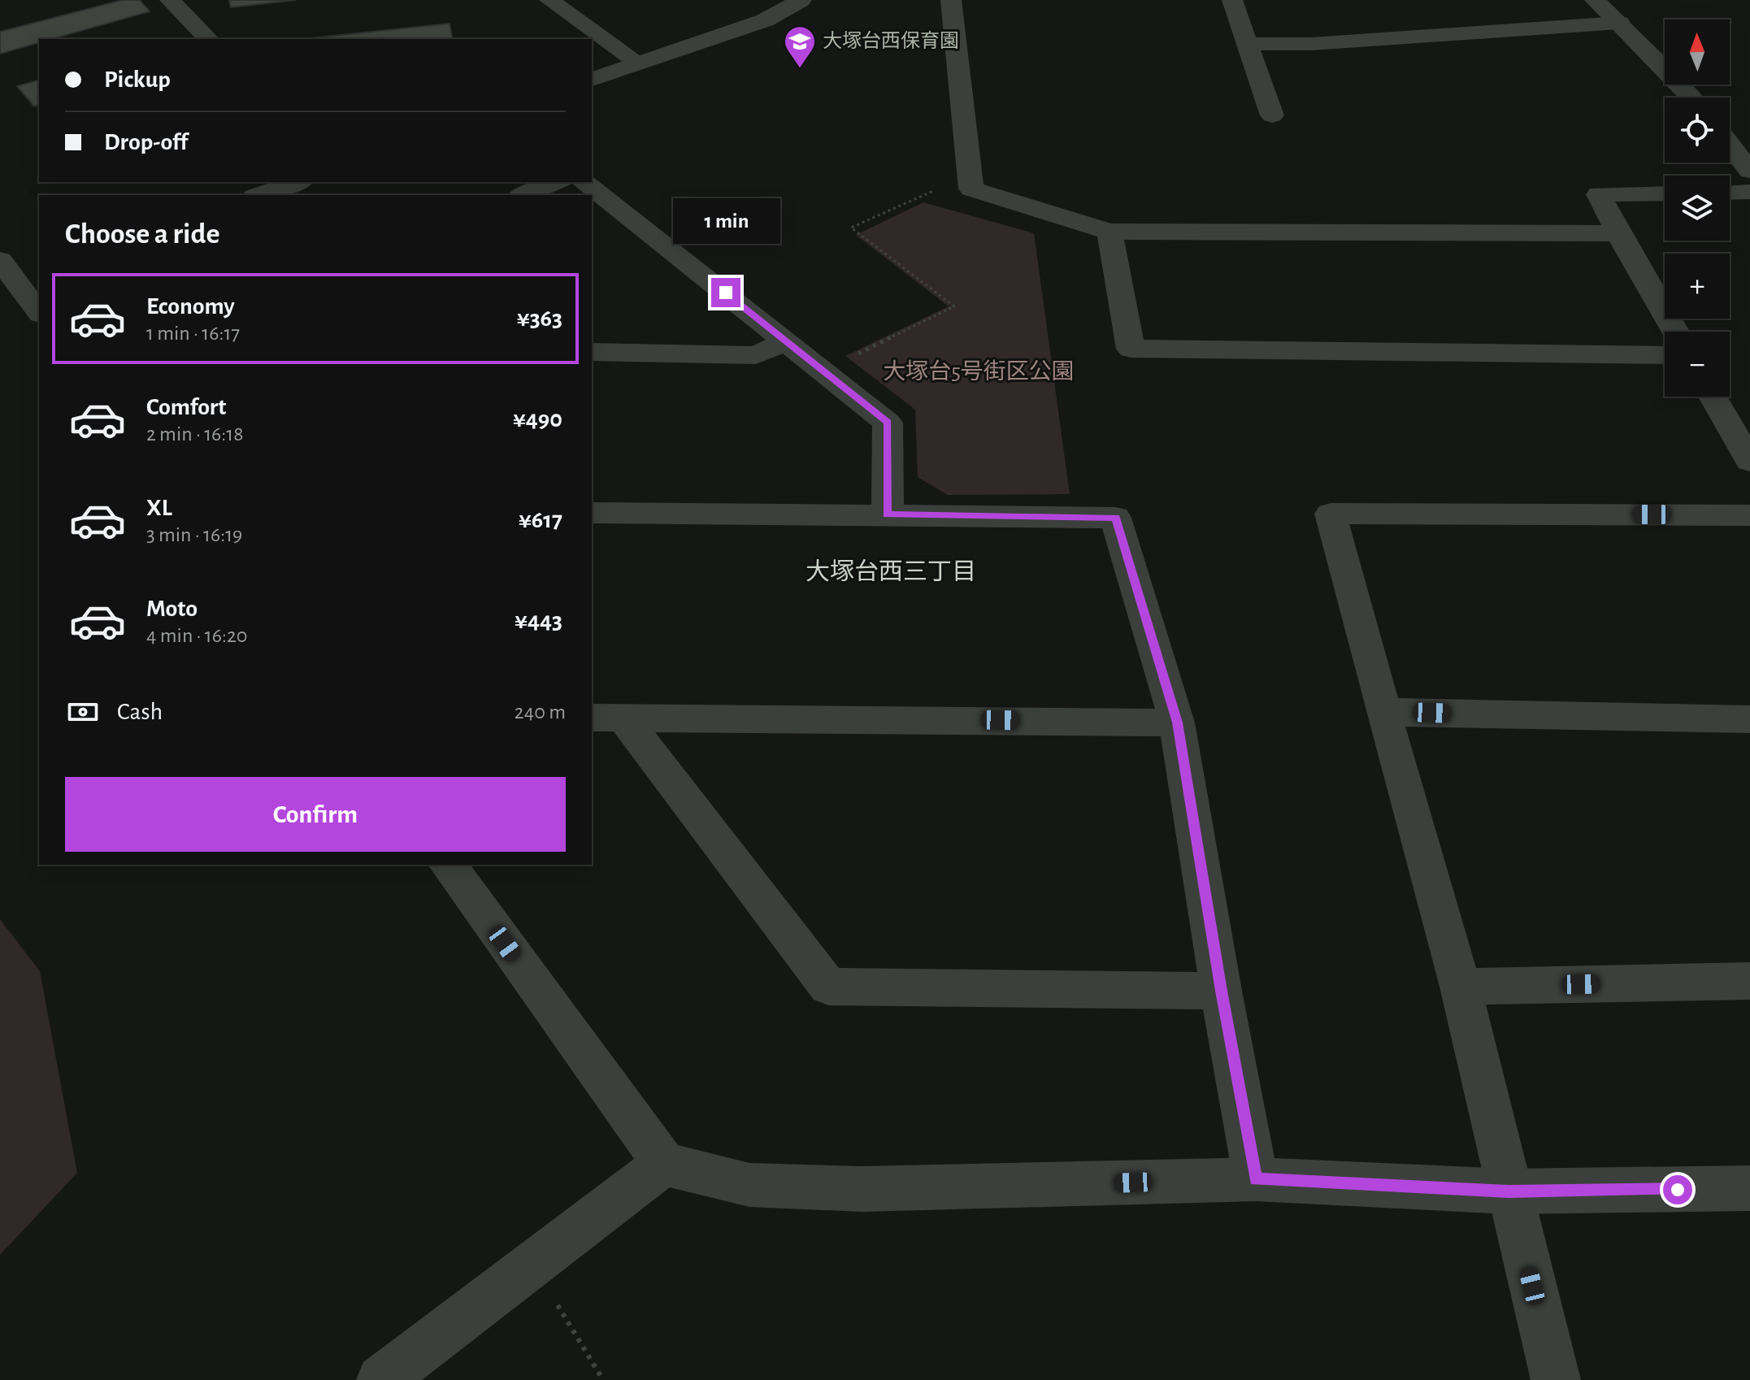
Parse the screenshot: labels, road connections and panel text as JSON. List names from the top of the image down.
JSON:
{
  "districts": ["大塚台西三丁目"],
  "parks": ["大塚台5号街区公園"],
  "places": {
    "school or university": ["大塚台西保育園"]
  },
  "north": "top",
  "page": {
    "map_buttons": ["+", "−"],
    "banner": ["Pickup", "Drop-off"],
    "heading": "Choose a ride",
    "bubble": "1 min",
    "list": [
      {
        "name": "Economy",
        "note": "1 min · 16:17",
        "value": "¥363"
      },
      {
        "name": "Comfort",
        "note": "2 min · 16:18",
        "value": "¥490"
      },
      {
        "name": "XL",
        "note": "3 min · 16:19",
        "value": "¥617"
      },
      {
        "name": "Moto",
        "note": "4 min · 16:20",
        "value": "¥443"
      }
    ],
    "pay": ["Cash", "240 m"],
    "buttons": "Confirm"
  }
}
